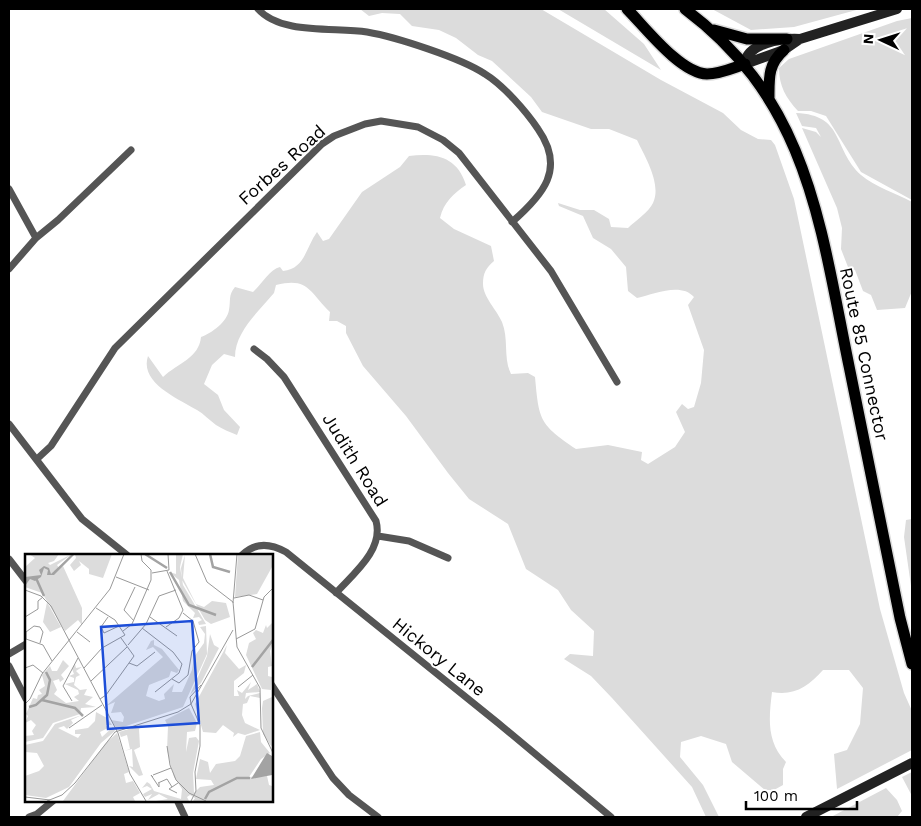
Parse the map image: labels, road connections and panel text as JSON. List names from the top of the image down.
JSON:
{
  "streets": {
    "main road": ["Route 85 Connector"],
    "street": ["Forbes Road", "Judith Road", "Hickory Lane"]
  },
  "crossings": [
    ["Judith Road", "Hickory Lane"]
  ],
  "scale_bar": "100 m",
  "north": "left"
}
